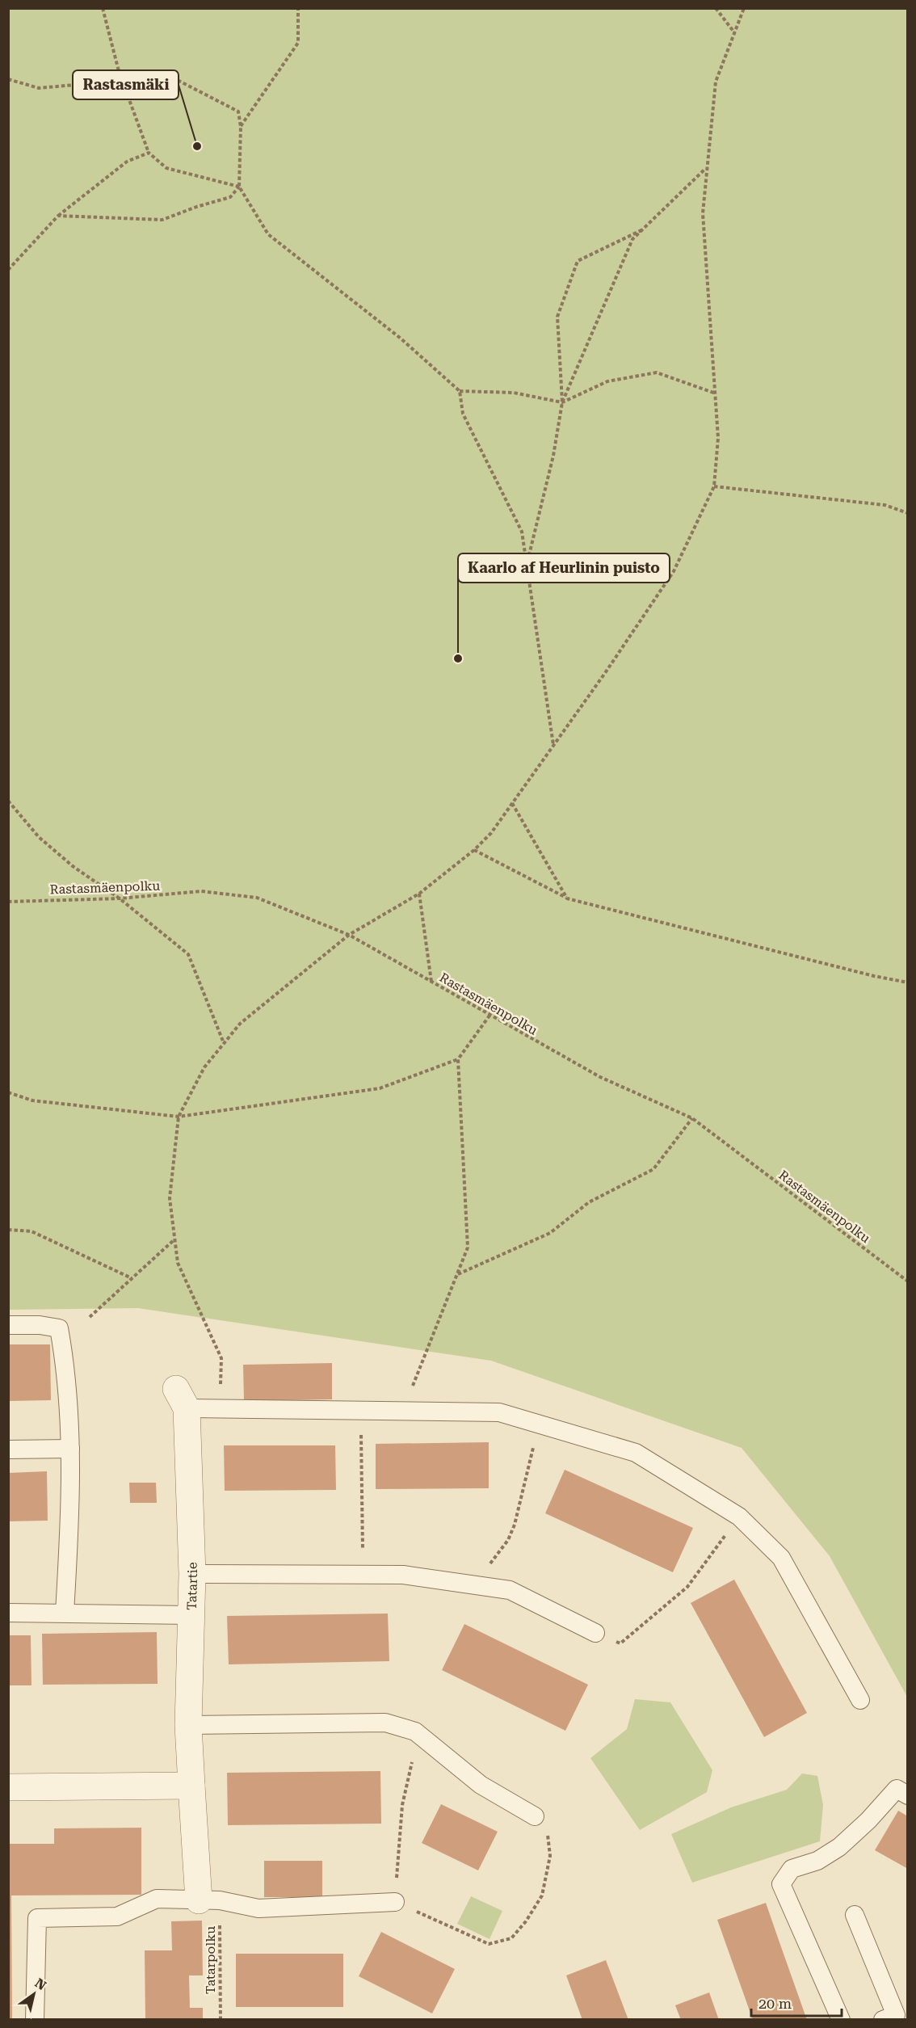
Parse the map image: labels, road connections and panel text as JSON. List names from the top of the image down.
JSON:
{
  "streets": {
    "street": ["Tatartie"],
    "path": ["Rastasmäenpolku", "Tatarpolku"]
  },
  "crossings": [
    ["Tatartie", "Tatarpolku"]
  ],
  "places": ["Rastasmäki", "Kaarlo af Heurlinin puisto"],
  "scale_bar": "20 m",
  "north": "top right"
}
